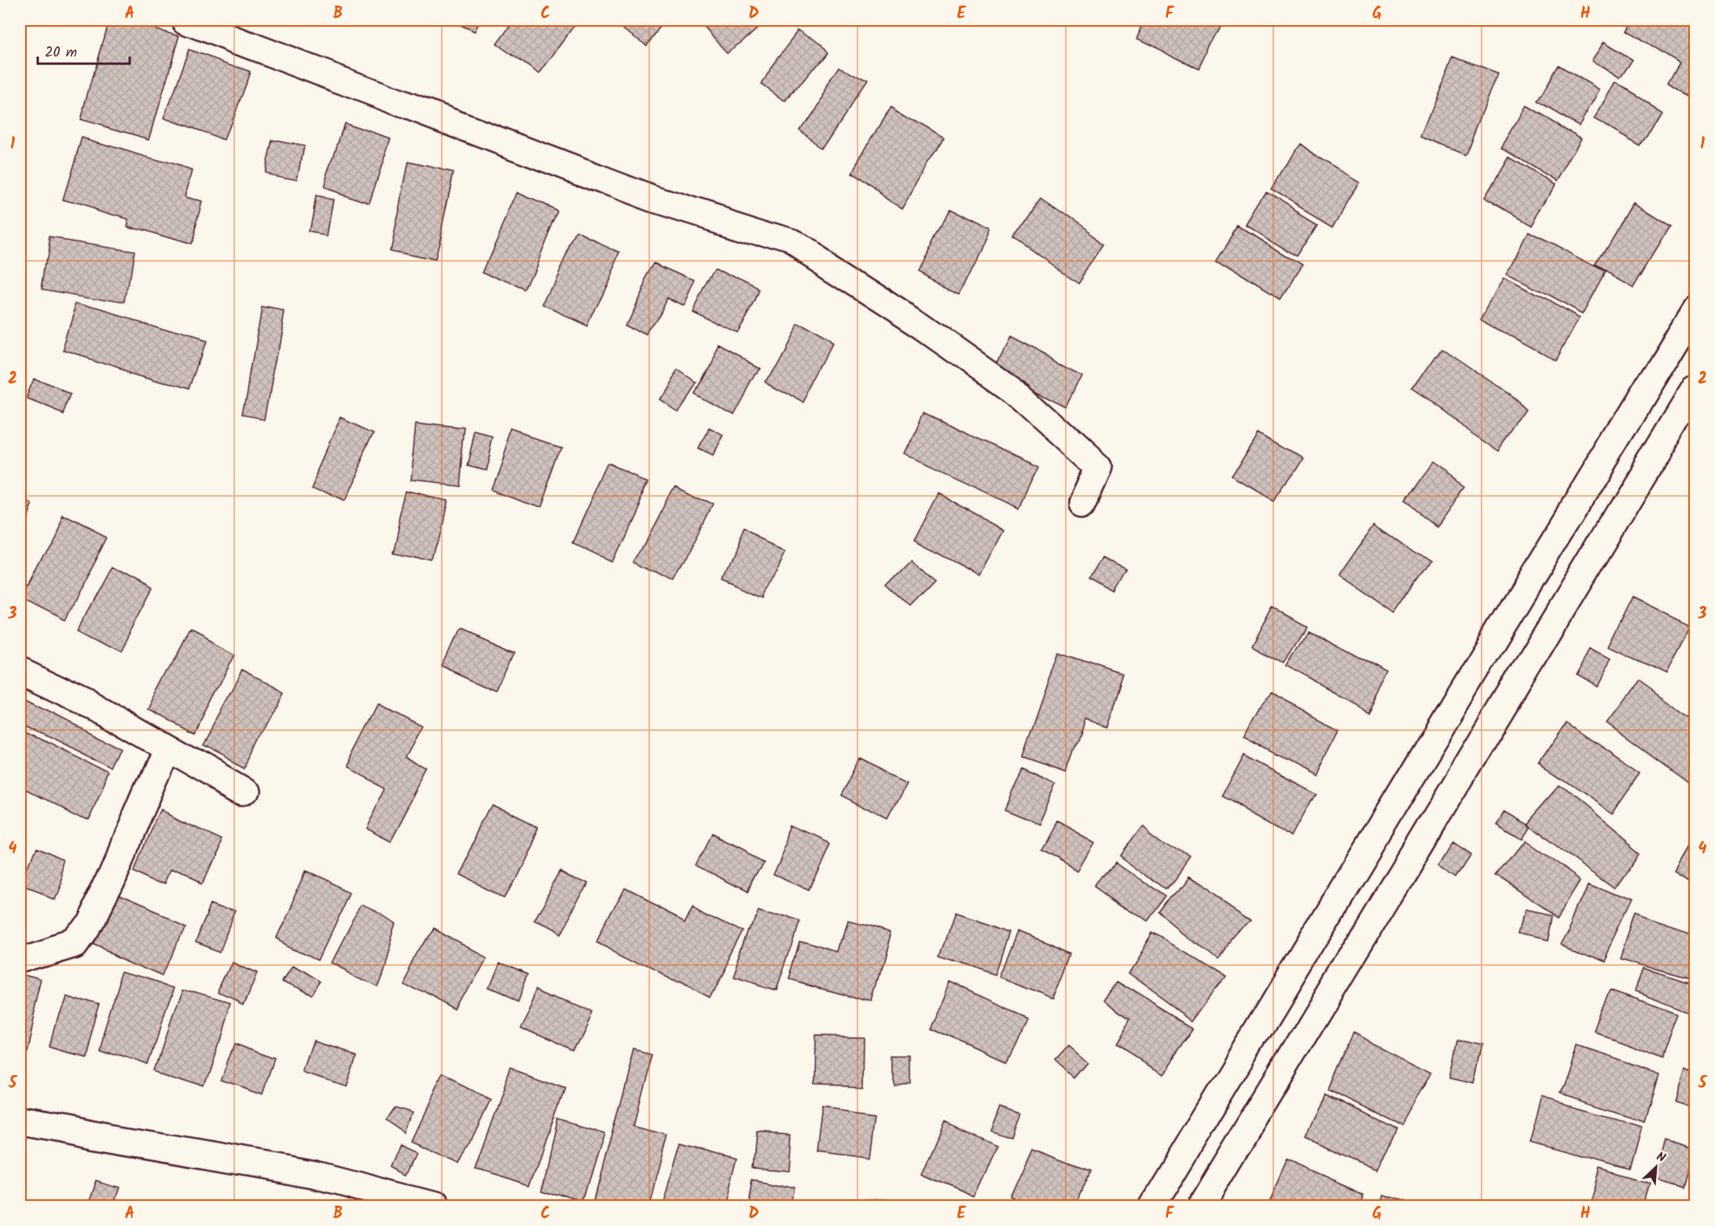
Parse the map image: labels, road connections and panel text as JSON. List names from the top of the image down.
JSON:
{
  "scale_bar": "20 m",
  "north": "top right",
  "grid": {
    "columns": [
      "A",
      "B",
      "C",
      "D",
      "E",
      "F",
      "G",
      "H"
    ],
    "rows": [
      "1",
      "2",
      "3",
      "4",
      "5"
    ]
  }
}
